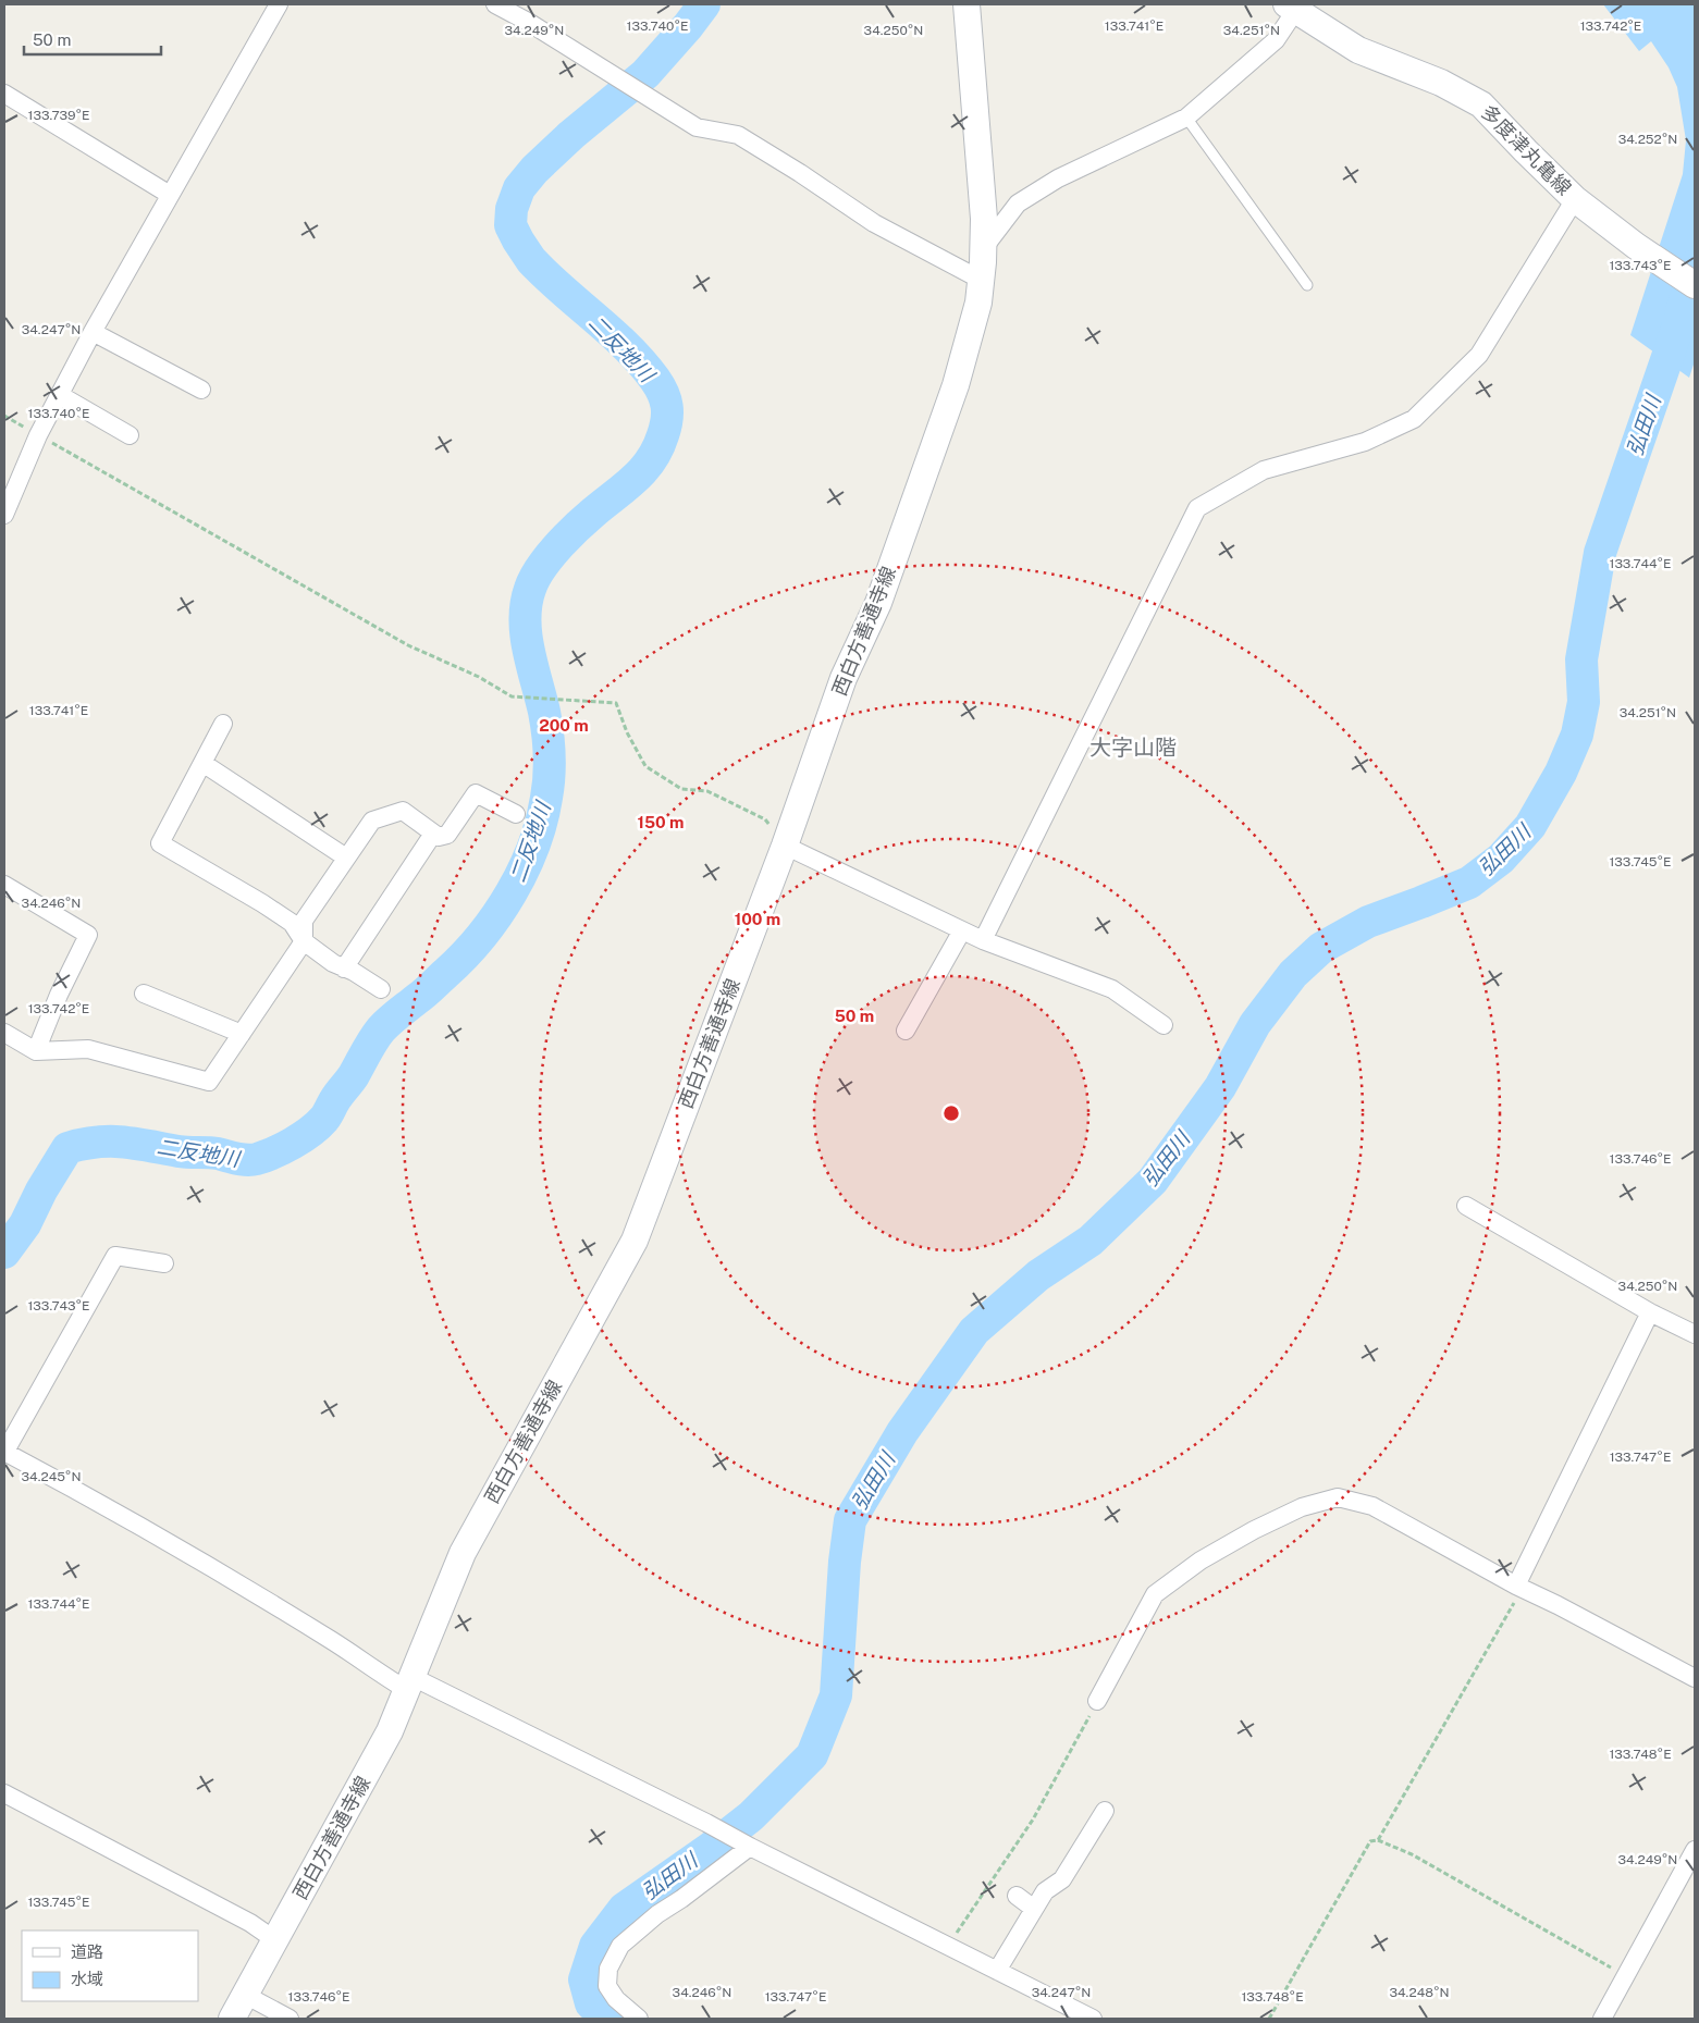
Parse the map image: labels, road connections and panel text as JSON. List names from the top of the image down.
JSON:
{
  "streets": {
    "main road": ["多度津丸亀線", "西白方善通寺線"]
  },
  "districts": ["大字山階"],
  "water": ["二反地川", "弘田川"],
  "legend": ["道路", "水域"],
  "scale_bar": "50 m",
  "coordinates": [
    "133.741°E",
    "133.742°E",
    "133.740°E",
    "34.249°N",
    "34.250°N",
    "34.251°N",
    "133.739°E",
    "34.252°N",
    "133.743°E",
    "34.247°N",
    "133.744°E",
    "133.745°E",
    "34.246°N",
    "133.746°E",
    "133.747°E",
    "34.245°N",
    "133.748°E",
    "34.248°N"
  ],
  "rings": [
    "200 m",
    "150 m",
    "100 m",
    "50 m"
  ]
}
